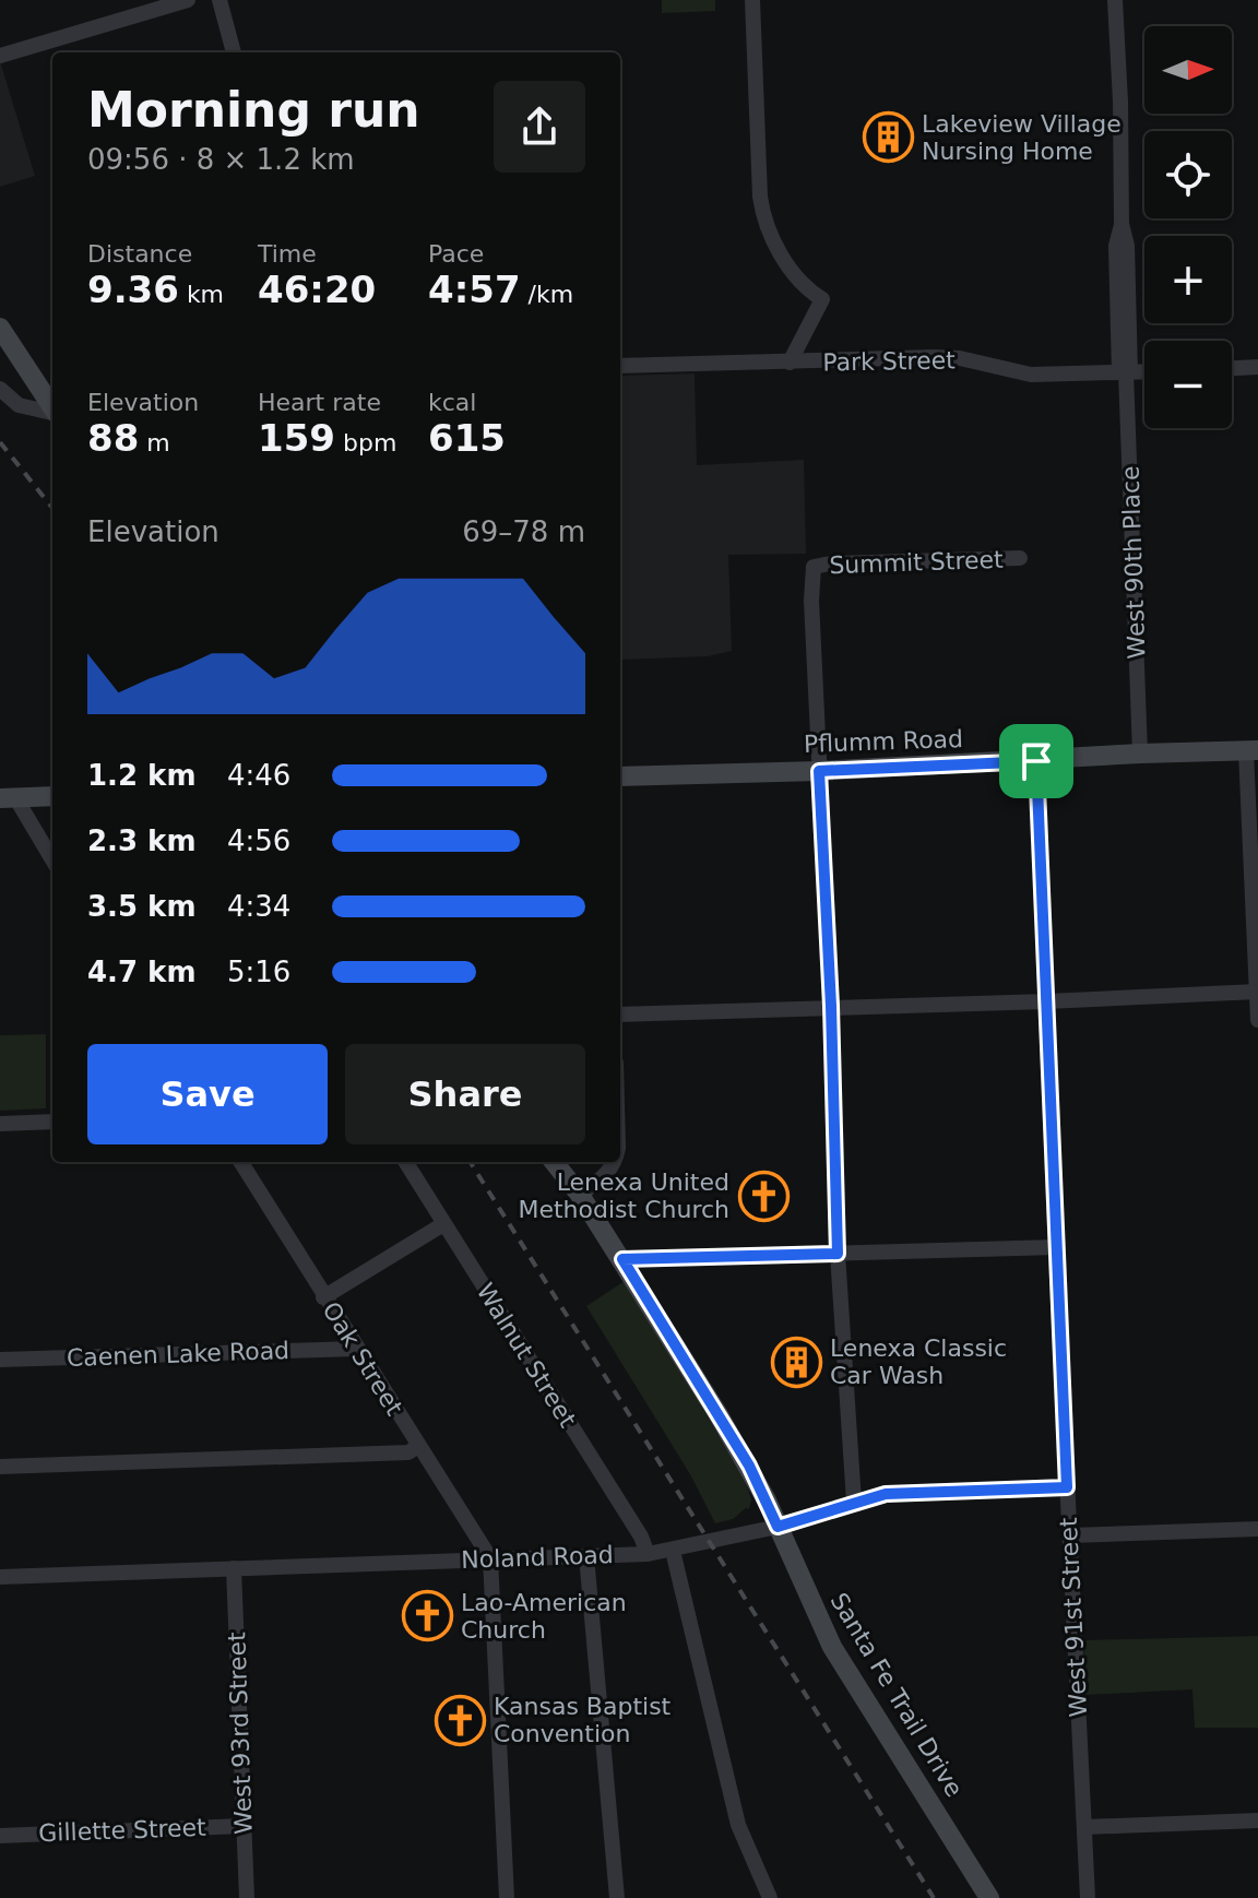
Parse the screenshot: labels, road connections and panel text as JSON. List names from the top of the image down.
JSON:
{
  "streets": {
    "main road": ["Pflumm Road", "Santa Fe Trail Drive"],
    "street": [
      "Park Street",
      "Summit Street",
      "West 90th Place",
      "Caenen Lake Road",
      "Walnut Street",
      "Oak Street",
      "Noland Road",
      "West 91st Street",
      "West 93rd Street",
      "Gillette Street"
    ]
  },
  "crossings": [
    ["Park Street", "West 90th Place"],
    ["Summit Street", "Pflumm Road"],
    ["West 90th Place", "Pflumm Road"],
    ["Pflumm Road", "West 91st Street"],
    ["Caenen Lake Road", "Oak Street"],
    ["Walnut Street", "Noland Road"],
    ["Oak Street", "Noland Road"],
    ["Noland Road", "West 91st Street"],
    ["Noland Road", "Santa Fe Trail Drive"],
    ["Noland Road", "West 93rd Street"],
    ["West 93rd Street", "Gillette Street"]
  ],
  "places": {
    "building": ["Lakeview Village Nursing Home", "Lenexa Classic Car Wash"],
    "church": ["Lenexa United Methodist Church", "Lao-American Church", "Kansas Baptist Convention"]
  },
  "north": "right",
  "page": {
    "map_buttons": ["+", "−"],
    "heading": ["Morning run", "09:56 · 8 × 1.2 km"],
    "stats": [
      ["Distance", "9.36 km"],
      ["Time", "46:20"],
      ["Pace", "4:57 /km"],
      ["Elevation", "88 m"],
      ["Heart rate", "159 bpm"],
      ["kcal", "615"]
    ],
    "chart": ["Elevation", "69–78 m"],
    "list": [
      {
        "name": "1.2 km",
        "note": "4:46"
      },
      {
        "name": "2.3 km",
        "note": "4:56"
      },
      {
        "name": "3.5 km",
        "note": "4:34"
      },
      {
        "name": "4.7 km",
        "note": "5:16"
      }
    ],
    "buttons": ["Save", "Share"]
  }
}
